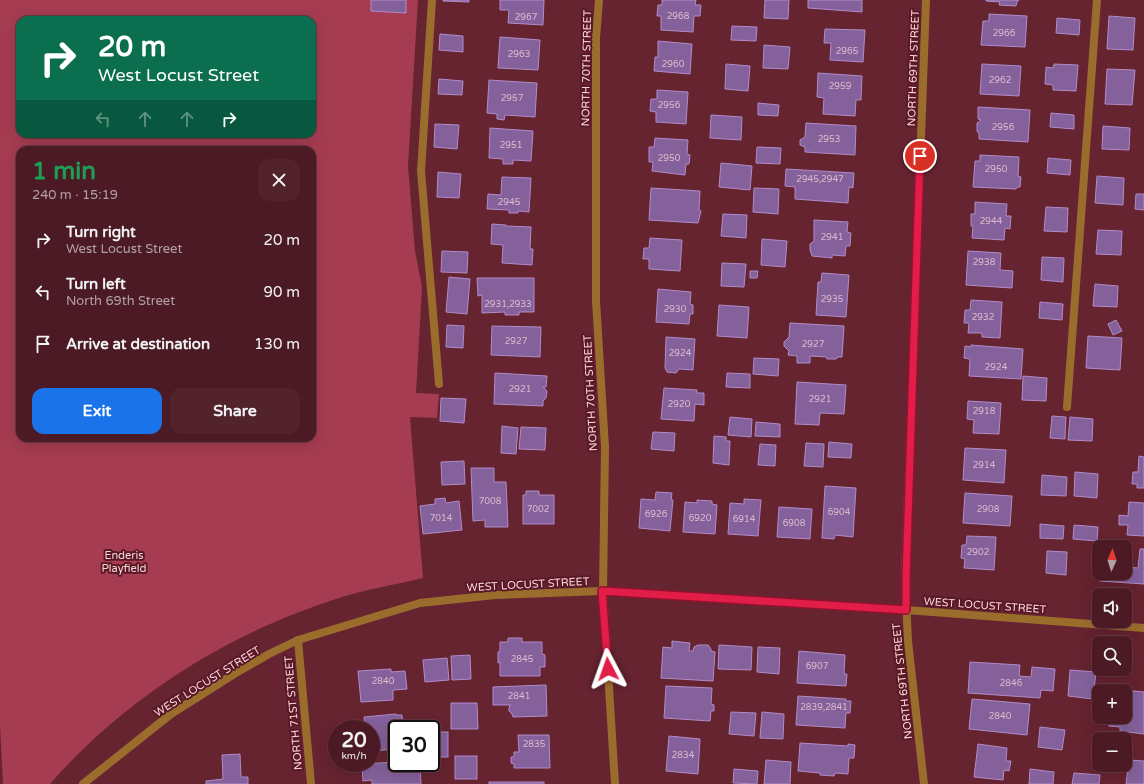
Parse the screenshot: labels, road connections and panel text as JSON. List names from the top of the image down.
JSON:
{
  "streets": {
    "street": [
      "NORTH 70TH STREET",
      "NORTH 69TH STREET",
      "WEST LOCUST STREET",
      "NORTH 71ST STREET"
    ]
  },
  "crossings": [
    ["NORTH 70TH STREET", "WEST LOCUST STREET"],
    ["NORTH 69TH STREET", "WEST LOCUST STREET"],
    ["WEST LOCUST STREET", "NORTH 71ST STREET"]
  ],
  "parks": ["Enderis Playfield"],
  "house_numbers": [
    "2968",
    "2967",
    "2966",
    "2965",
    "2963",
    "2960",
    "2962",
    "2959",
    "2957",
    "2956",
    "2956",
    "2953",
    "2951",
    "2950",
    "2950",
    "2945,2947",
    "2945",
    "2944",
    "2941",
    "2938",
    "2935",
    "2931,2933",
    "2930",
    "2932",
    "2927",
    "2927",
    "2924",
    "2924",
    "2921",
    "2921",
    "2920",
    "2918",
    "2914",
    "7008",
    "7002",
    "2908",
    "6904",
    "6926",
    "7014",
    "6920",
    "6914",
    "6908",
    "2902",
    "2845",
    "6907",
    "2840",
    "2846",
    "2841",
    "2839,2841",
    "2840",
    "2835",
    "2834"
  ],
  "north": "top",
  "page": {
    "turn": ["20 m", "West Locust Street"],
    "heading": ["1 min", "240 m · 15:19"],
    "list": [
      {
        "name": "Turn right",
        "note": "West Locust Street",
        "value": "20 m"
      },
      {
        "name": "Turn left",
        "note": "North 69th Street",
        "value": "90 m"
      },
      {
        "name": "Arrive at destination",
        "value": "130 m"
      }
    ],
    "buttons": ["Exit", "Share"],
    "map_buttons": ["+", "−"],
    "speed": "20 km/h",
    "limit": "30"
  }
}
